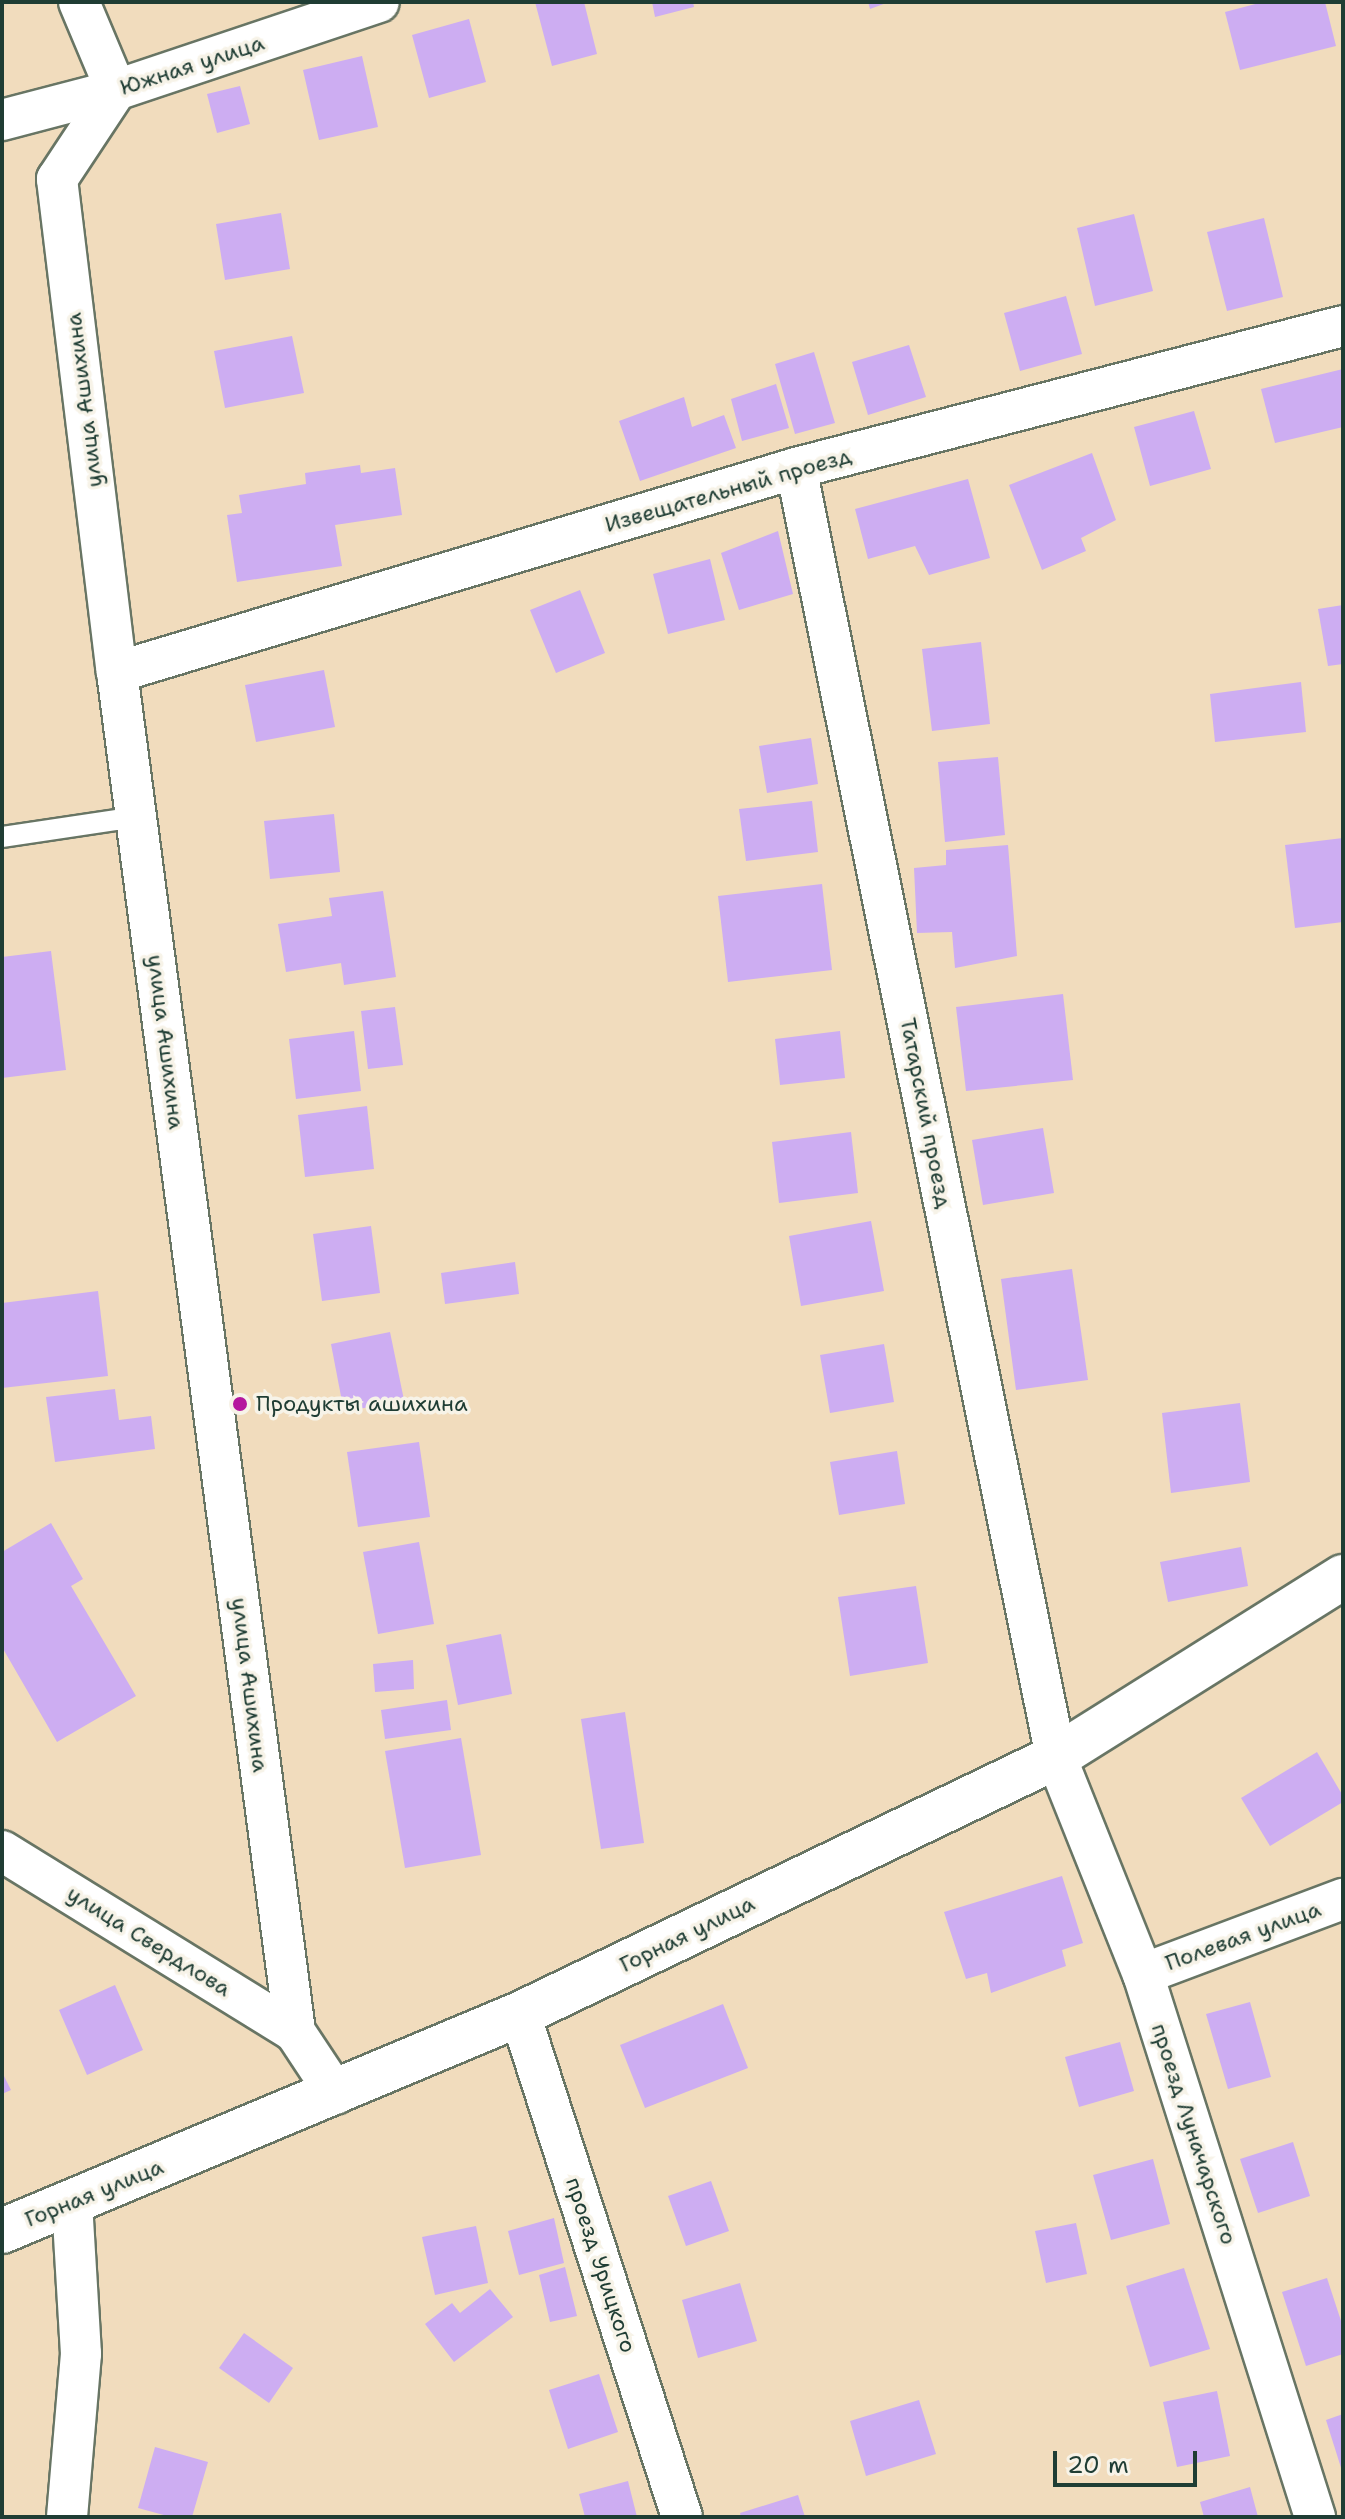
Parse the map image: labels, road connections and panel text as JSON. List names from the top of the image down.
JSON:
{
  "streets": {
    "street": [
      "Южная улица",
      "улица Ашихина",
      "Извещательный проезд",
      "Татарский проезд",
      "Горная улица",
      "Полевая улица",
      "улица Свердлова",
      "проезд Луначарского",
      "проезд Урицкого"
    ]
  },
  "crossings": [
    ["Южная улица", "улица Ашихина"],
    ["улица Ашихина", "Извещательный проезд"],
    ["улица Ашихина", "Горная улица"],
    ["улица Ашихина", "улица Свердлова"],
    ["Извещательный проезд", "Татарский проезд"],
    ["Татарский проезд", "Горная улица"],
    ["Татарский проезд", "проезд Луначарского"],
    ["Горная улица", "проезд Луначарского"],
    ["Горная улица", "проезд Урицкого"],
    ["Полевая улица", "проезд Луначарского"]
  ],
  "places": ["Продукты ашихина"],
  "scale_bar": "20 m"
}
